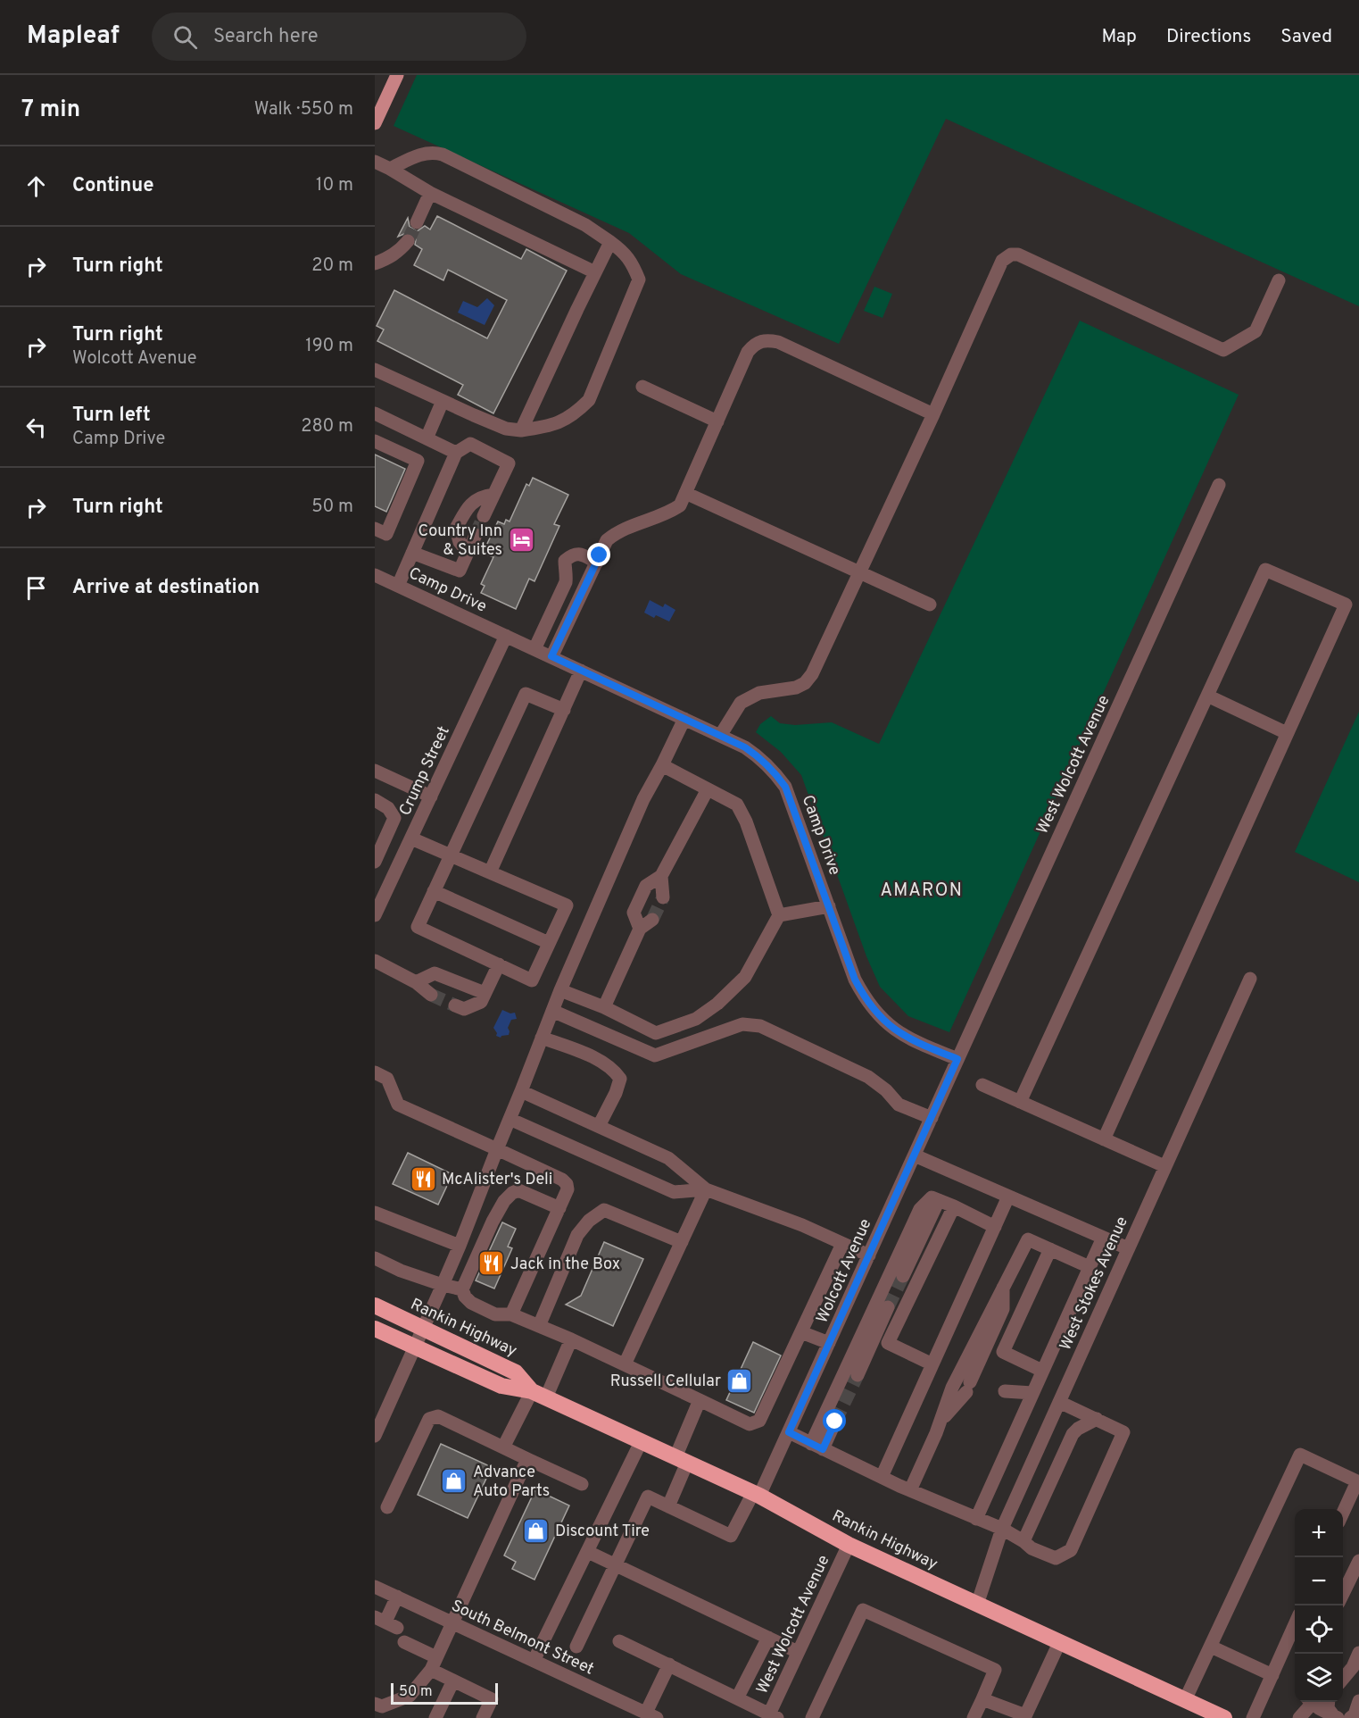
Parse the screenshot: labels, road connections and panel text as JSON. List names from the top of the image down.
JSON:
{
  "streets": {
    "highway": ["Rankin Highway"],
    "street": [
      "Camp Drive",
      "West Wolcott Avenue",
      "Crump Street",
      "Wolcott Avenue",
      "West Stokes Avenue",
      "South Belmont Street"
    ]
  },
  "crossings": [
    ["Camp Drive", "West Wolcott Avenue"],
    ["Camp Drive", "Crump Street"],
    ["Camp Drive", "Wolcott Avenue"],
    ["West Wolcott Avenue", "Wolcott Avenue"],
    ["West Wolcott Avenue", "Rankin Highway"],
    ["Wolcott Avenue", "Rankin Highway"],
    ["West Stokes Avenue", "Rankin Highway"]
  ],
  "districts": ["AMARON"],
  "places": {
    "hotel": ["Country Inn & Suites"],
    "restaurant": ["McAlister's Deli", "Jack in the Box"],
    "shop": ["Russell Cellular", "Advance Auto Parts", "Discount Tire"]
  },
  "scale_bar": "50 m",
  "page": {
    "header": "Mapleaf",
    "search": "Search here",
    "nav": ["Map", "Directions", "Saved"],
    "heading": ["7 min", "Walk · 550 m"],
    "list": [
      ["Continue", "10 m"],
      ["Turn right", "20 m"],
      ["Turn right", "Wolcott Avenue", "190 m"],
      ["Turn left", "Camp Drive", "280 m"],
      ["Turn right", "50 m"],
      "Arrive at destination"
    ],
    "map_buttons": ["+", "−"],
    "scale": "50 m"
  }
}
